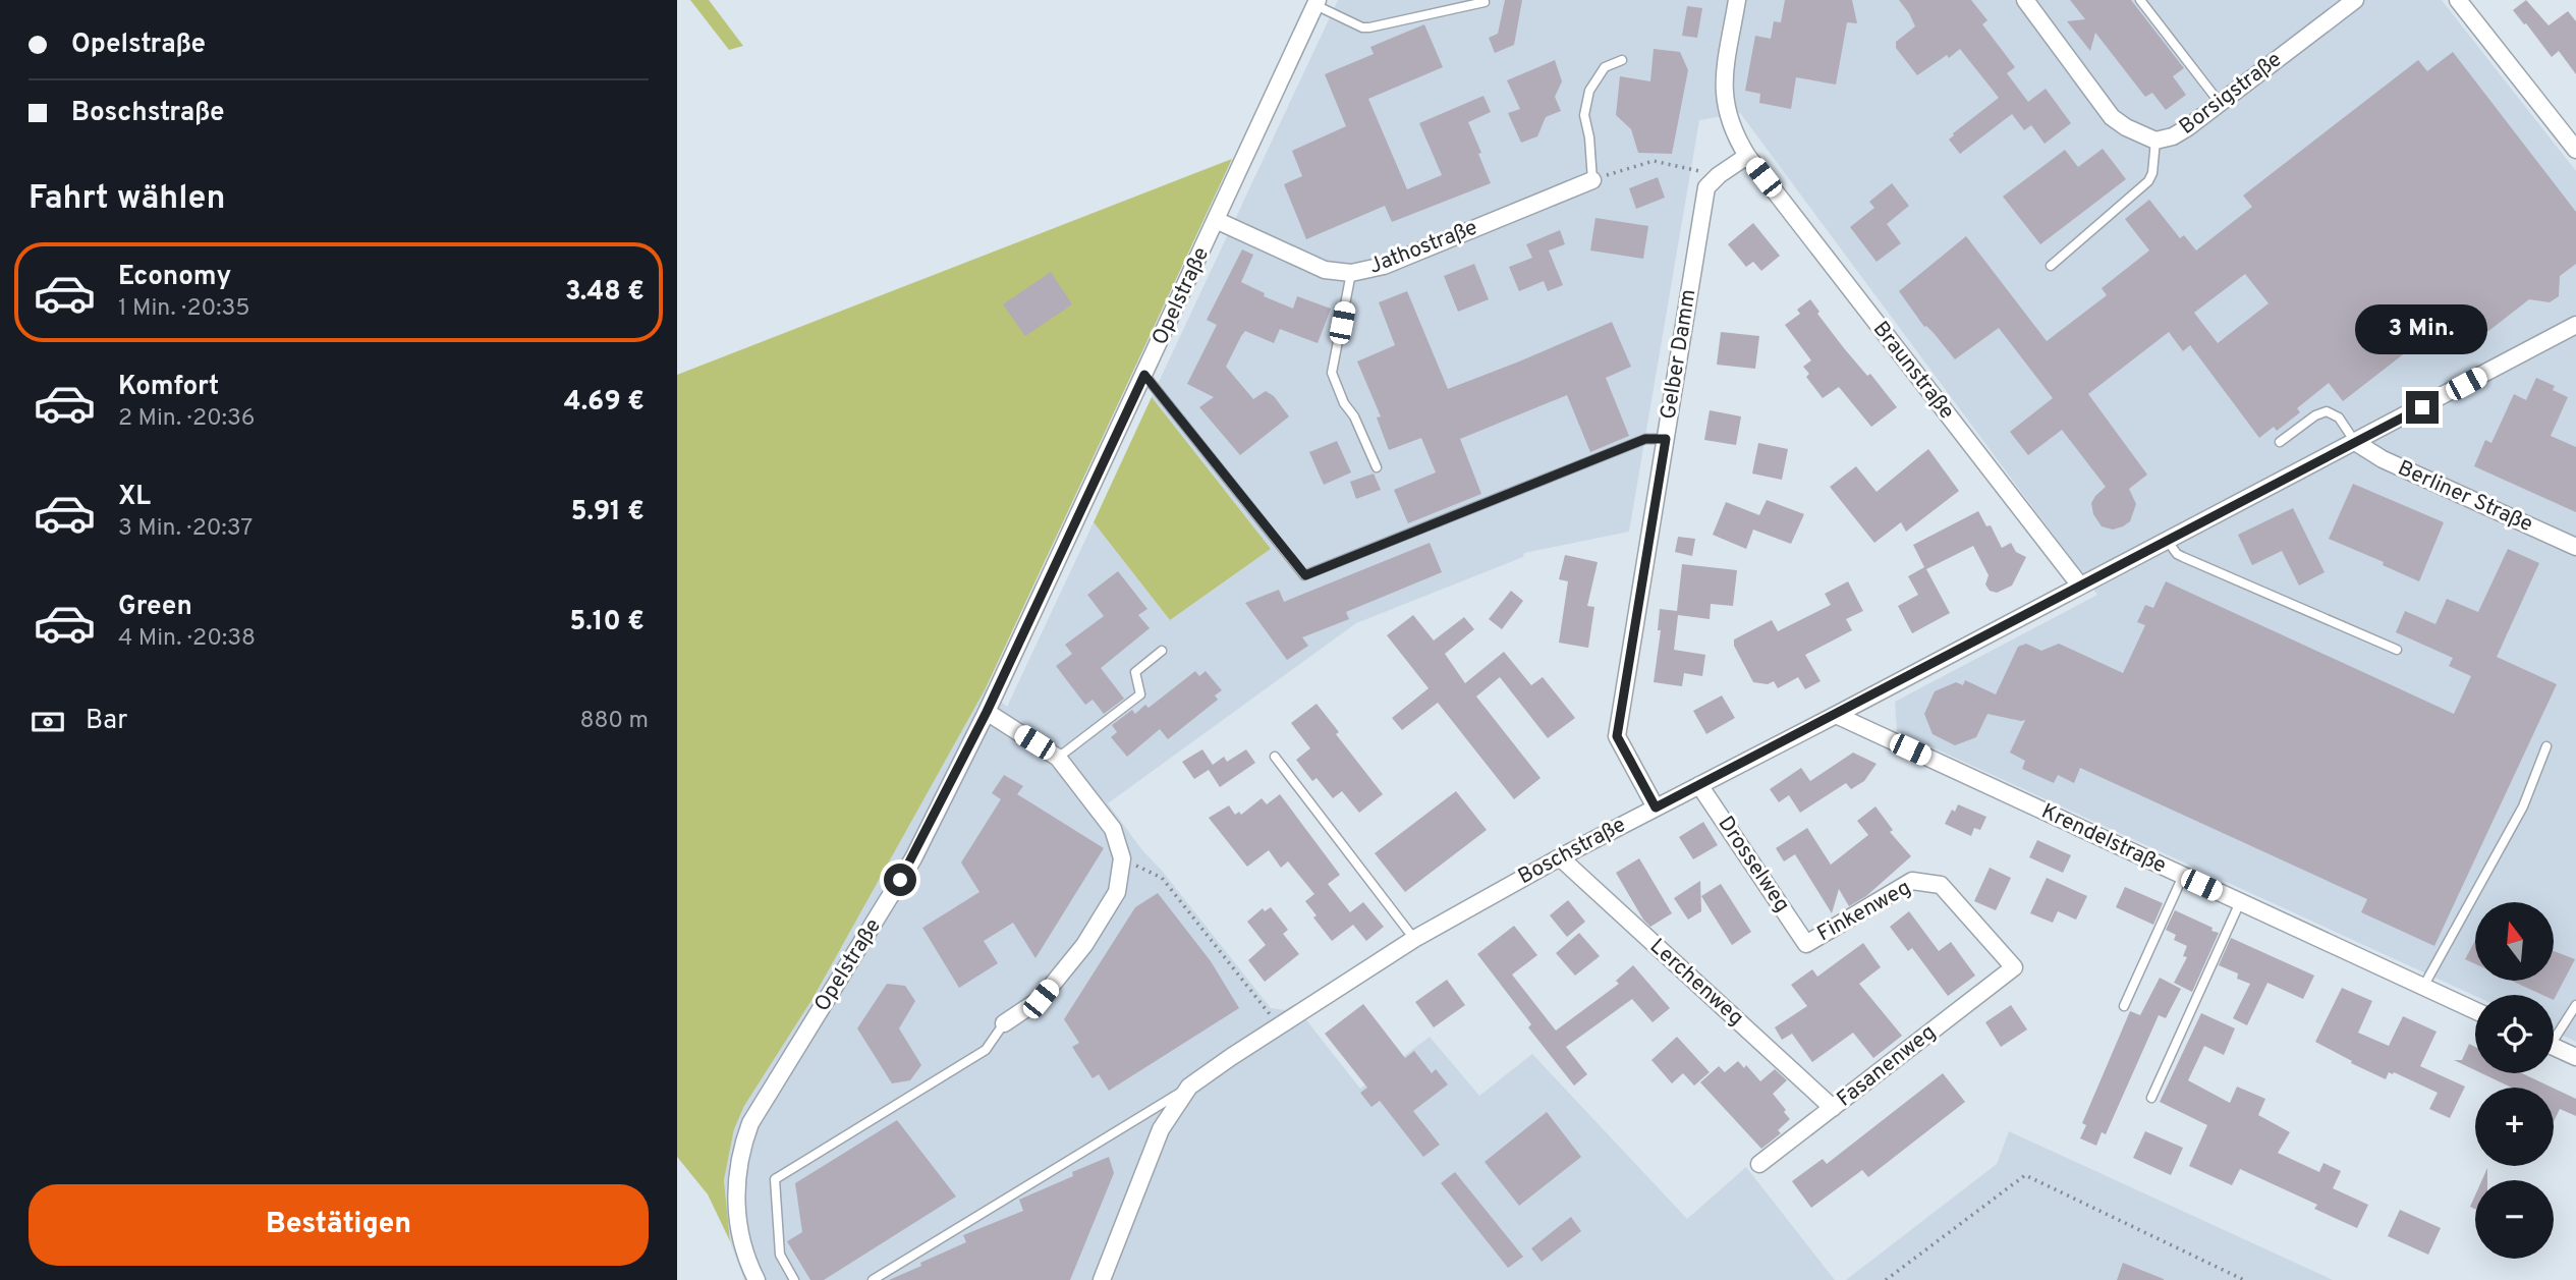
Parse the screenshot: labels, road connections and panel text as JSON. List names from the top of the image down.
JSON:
{
  "streets": {
    "street": [
      "Borsigstraße",
      "Jathostraße",
      "Opelstraße",
      "Gelber Damm",
      "Braunstraße",
      "Berliner Straße",
      "Krendelstraße",
      "Boschstraße",
      "Drosselweg",
      "Finkenweg",
      "Lerchenweg",
      "Fasanenweg"
    ]
  },
  "crossings": [
    ["Jathostraße", "Opelstraße"],
    ["Gelber Damm", "Braunstraße"],
    ["Gelber Damm", "Boschstraße"],
    ["Braunstraße", "Boschstraße"],
    ["Berliner Straße", "Boschstraße"],
    ["Krendelstraße", "Boschstraße"],
    ["Boschstraße", "Drosselweg"],
    ["Boschstraße", "Lerchenweg"],
    ["Drosselweg", "Finkenweg"],
    ["Finkenweg", "Fasanenweg"],
    ["Lerchenweg", "Fasanenweg"]
  ],
  "north": "top",
  "page": {
    "banner": ["Opelstraße", "Boschstraße"],
    "heading": "Fahrt wählen",
    "list": [
      {
        "name": "Economy",
        "note": "1 Min. · 20:35",
        "value": "3.48 €"
      },
      {
        "name": "Komfort",
        "note": "2 Min. · 20:36",
        "value": "4.69 €"
      },
      {
        "name": "XL",
        "note": "3 Min. · 20:37",
        "value": "5.91 €"
      },
      {
        "name": "Green",
        "note": "4 Min. · 20:38",
        "value": "5.10 €"
      }
    ],
    "bubble": "3 Min.",
    "pay": ["Bar", "880 m"],
    "map_buttons": ["+", "−"],
    "buttons": "Bestätigen"
  }
}
